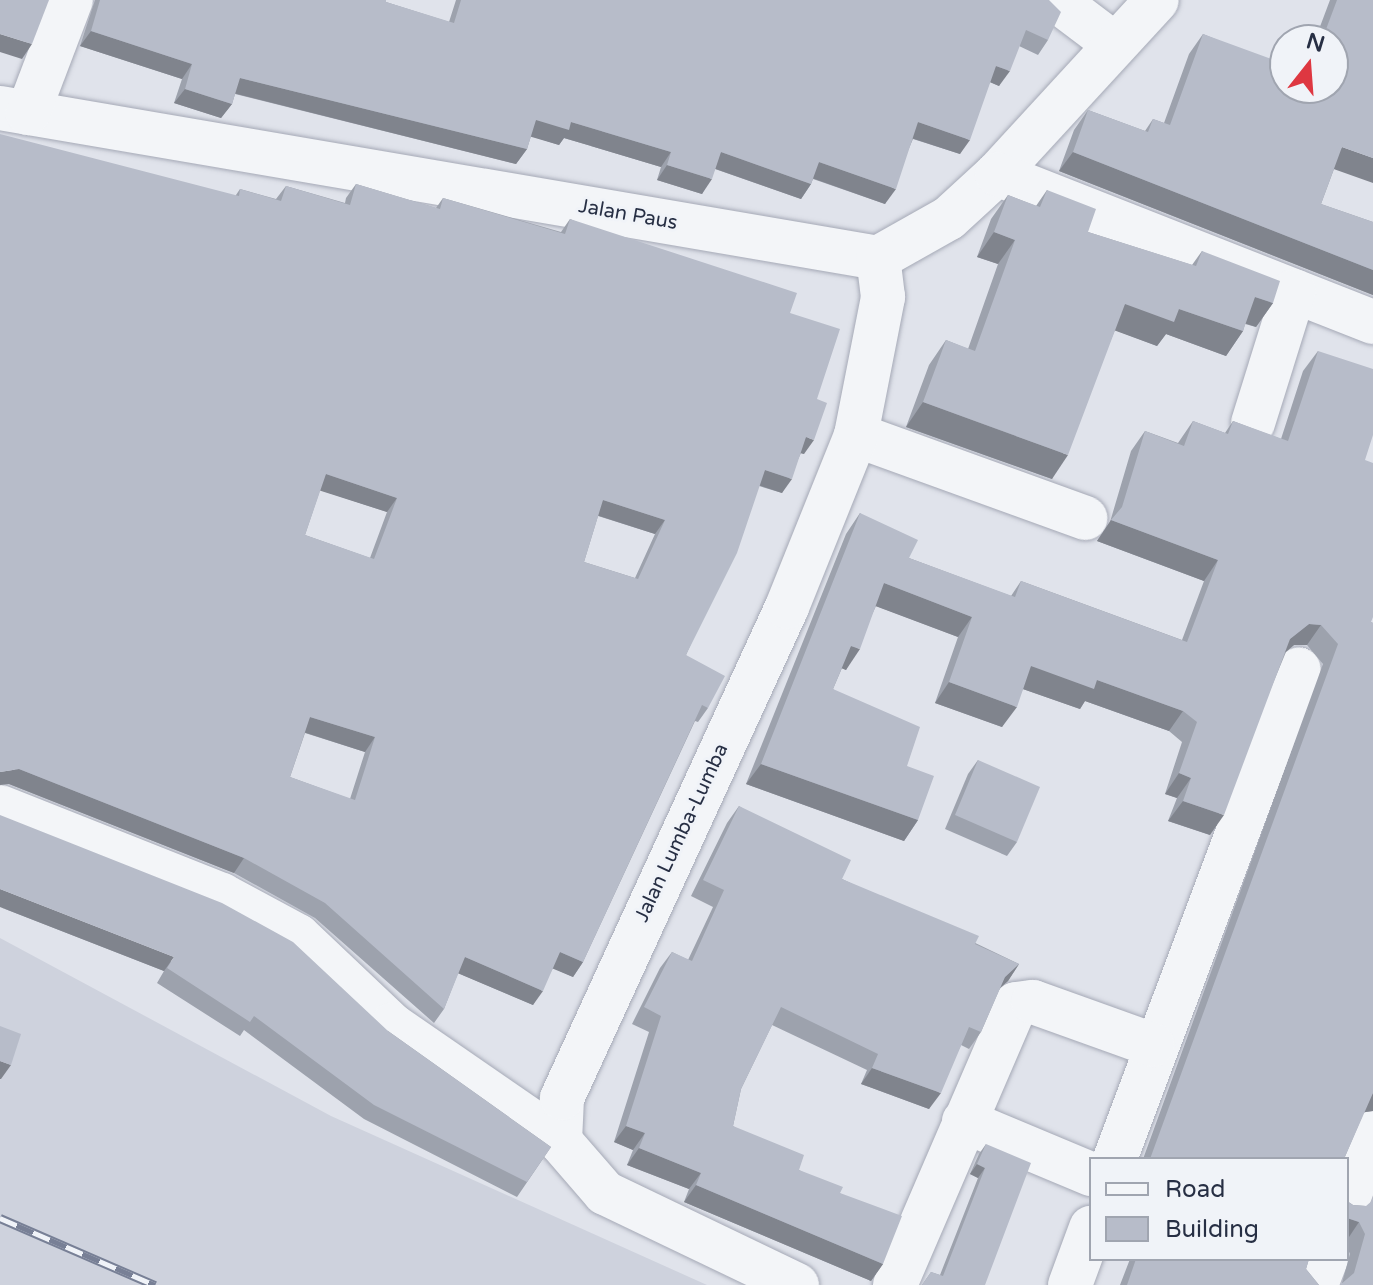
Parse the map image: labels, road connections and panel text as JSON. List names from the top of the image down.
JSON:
{
  "streets": {
    "street": ["Jalan Paus", "Jalan Lumba-Lumba"]
  },
  "crossings": [
    ["Jalan Paus", "Jalan Lumba-Lumba"]
  ],
  "legend": ["Road", "Building"],
  "north": "top"
}
